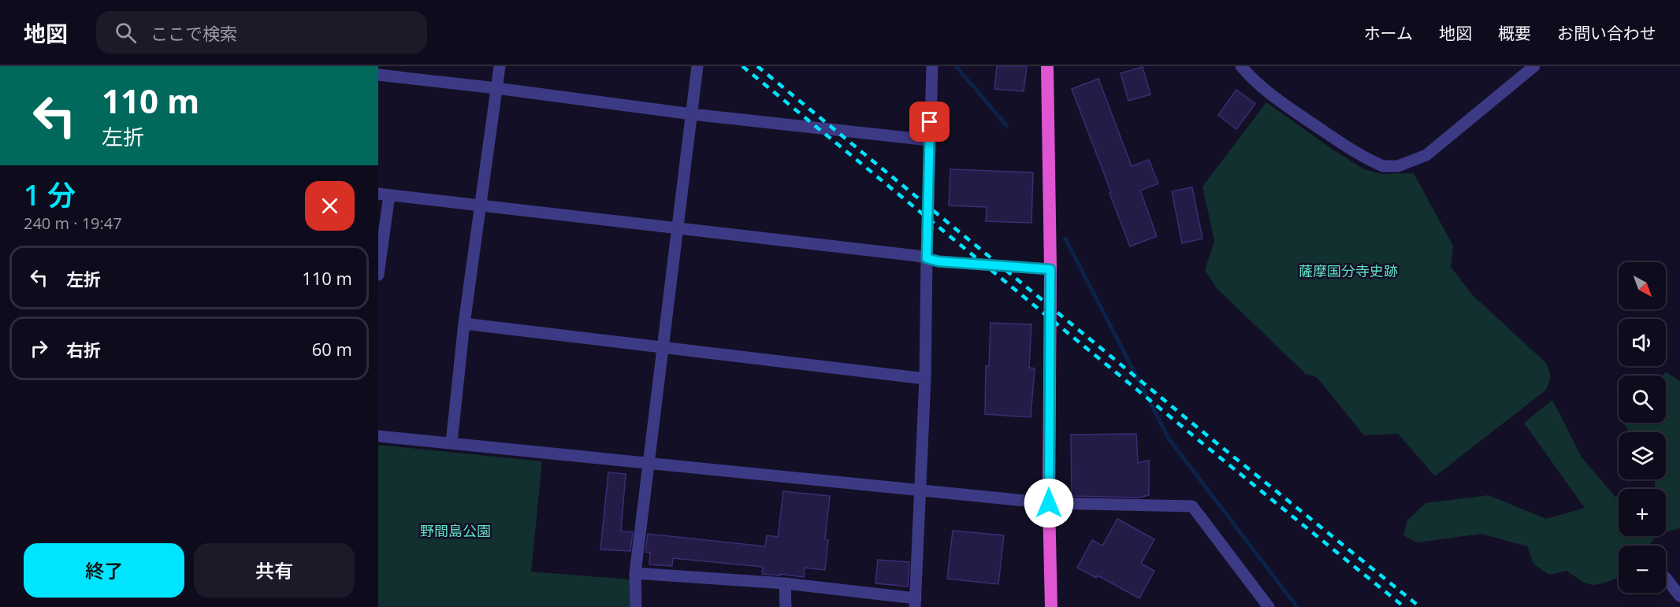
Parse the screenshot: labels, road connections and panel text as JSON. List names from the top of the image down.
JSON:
{
  "parks": ["薩摩国分寺史跡", "野間島公園"],
  "north": "bottom right",
  "page": {
    "header": "地図",
    "search": "ここで検索",
    "nav": [
      "ホーム",
      "地図",
      "概要",
      "お問い合わせ"
    ],
    "turn": ["110 m", "左折"],
    "heading": ["1 分", "240 m · 19:47"],
    "list": [
      {
        "name": "左折",
        "value": "110 m"
      },
      {
        "name": "右折",
        "value": "60 m"
      }
    ],
    "map_buttons": ["+", "−"],
    "buttons": ["終了", "共有"]
  }
}
